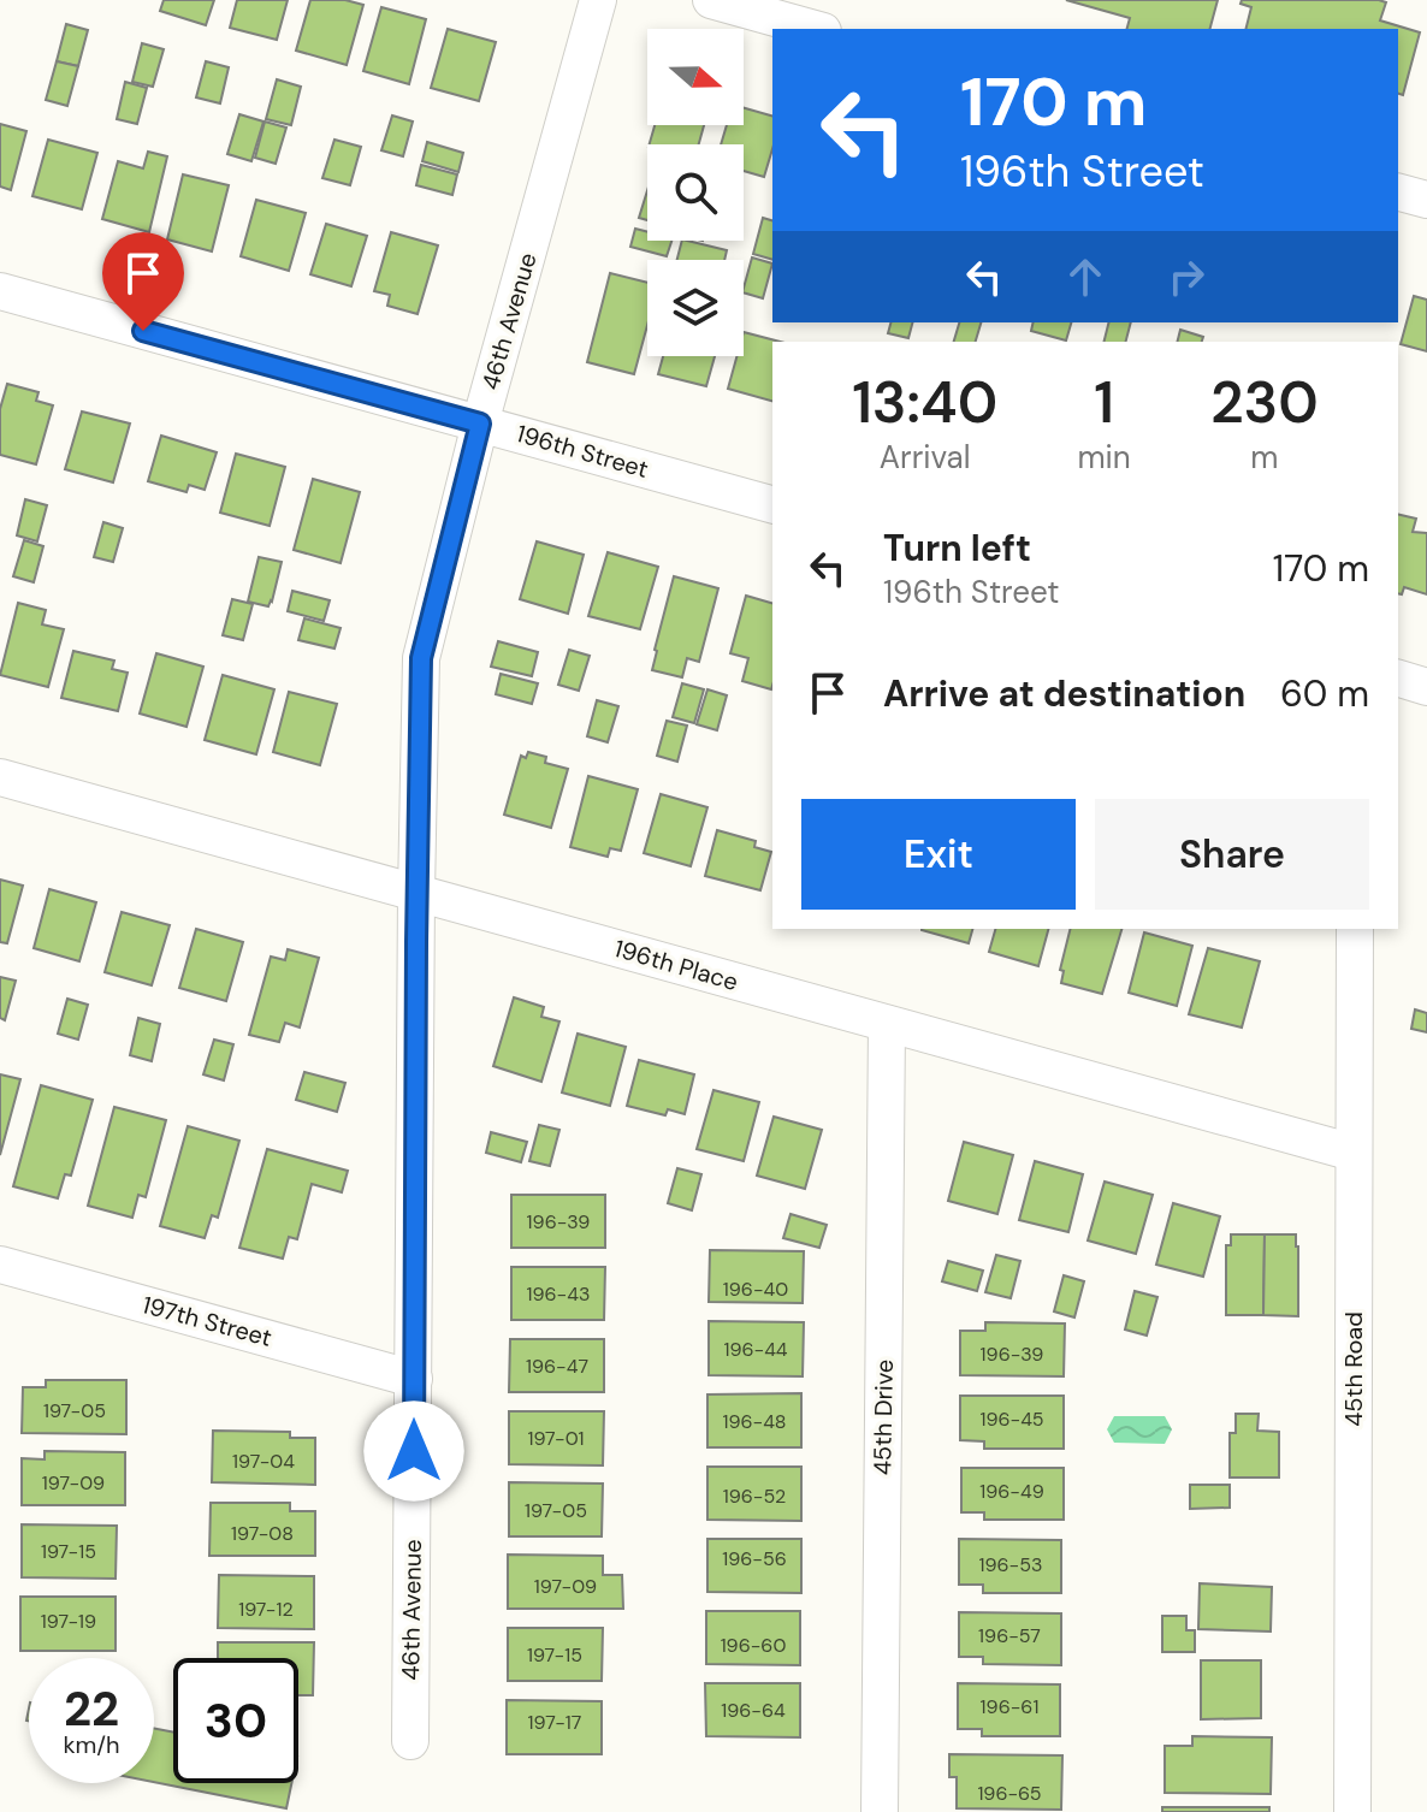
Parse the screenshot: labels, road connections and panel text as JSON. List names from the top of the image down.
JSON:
{
  "streets": {
    "street": [
      "46th Avenue",
      "196th Street",
      "196th Place",
      "197th Street",
      "45th Road",
      "45th Drive"
    ]
  },
  "crossings": [
    ["46th Avenue", "196th Street"],
    ["46th Avenue", "196th Place"],
    ["46th Avenue", "197th Street"],
    ["196th Place", "45th Road"],
    ["196th Place", "45th Drive"]
  ],
  "house_numbers": [
    "196-39",
    "196-40",
    "196-43",
    "196-44",
    "196-39",
    "196-47",
    "197-05",
    "196-45",
    "196-48",
    "197-01",
    "197-04",
    "197-09",
    "196-49",
    "196-52",
    "197-05",
    "197-08",
    "197-15",
    "196-56",
    "196-53",
    "197-09",
    "197-12",
    "197-19",
    "196-57",
    "196-60",
    "197-15",
    "196-61",
    "196-64",
    "197-17",
    "196-65"
  ],
  "north": "right",
  "page": {
    "turn": ["170 m", "196th Street"],
    "eta": [
      "13:40",
      "Arrival",
      "1",
      "min",
      "230",
      "m"
    ],
    "list": [
      {
        "name": "Turn left",
        "note": "196th Street",
        "value": "170 m"
      },
      {
        "name": "Arrive at destination",
        "value": "60 m"
      }
    ],
    "buttons": ["Exit", "Share"],
    "speed": "22 km/h",
    "limit": "30"
  }
}
